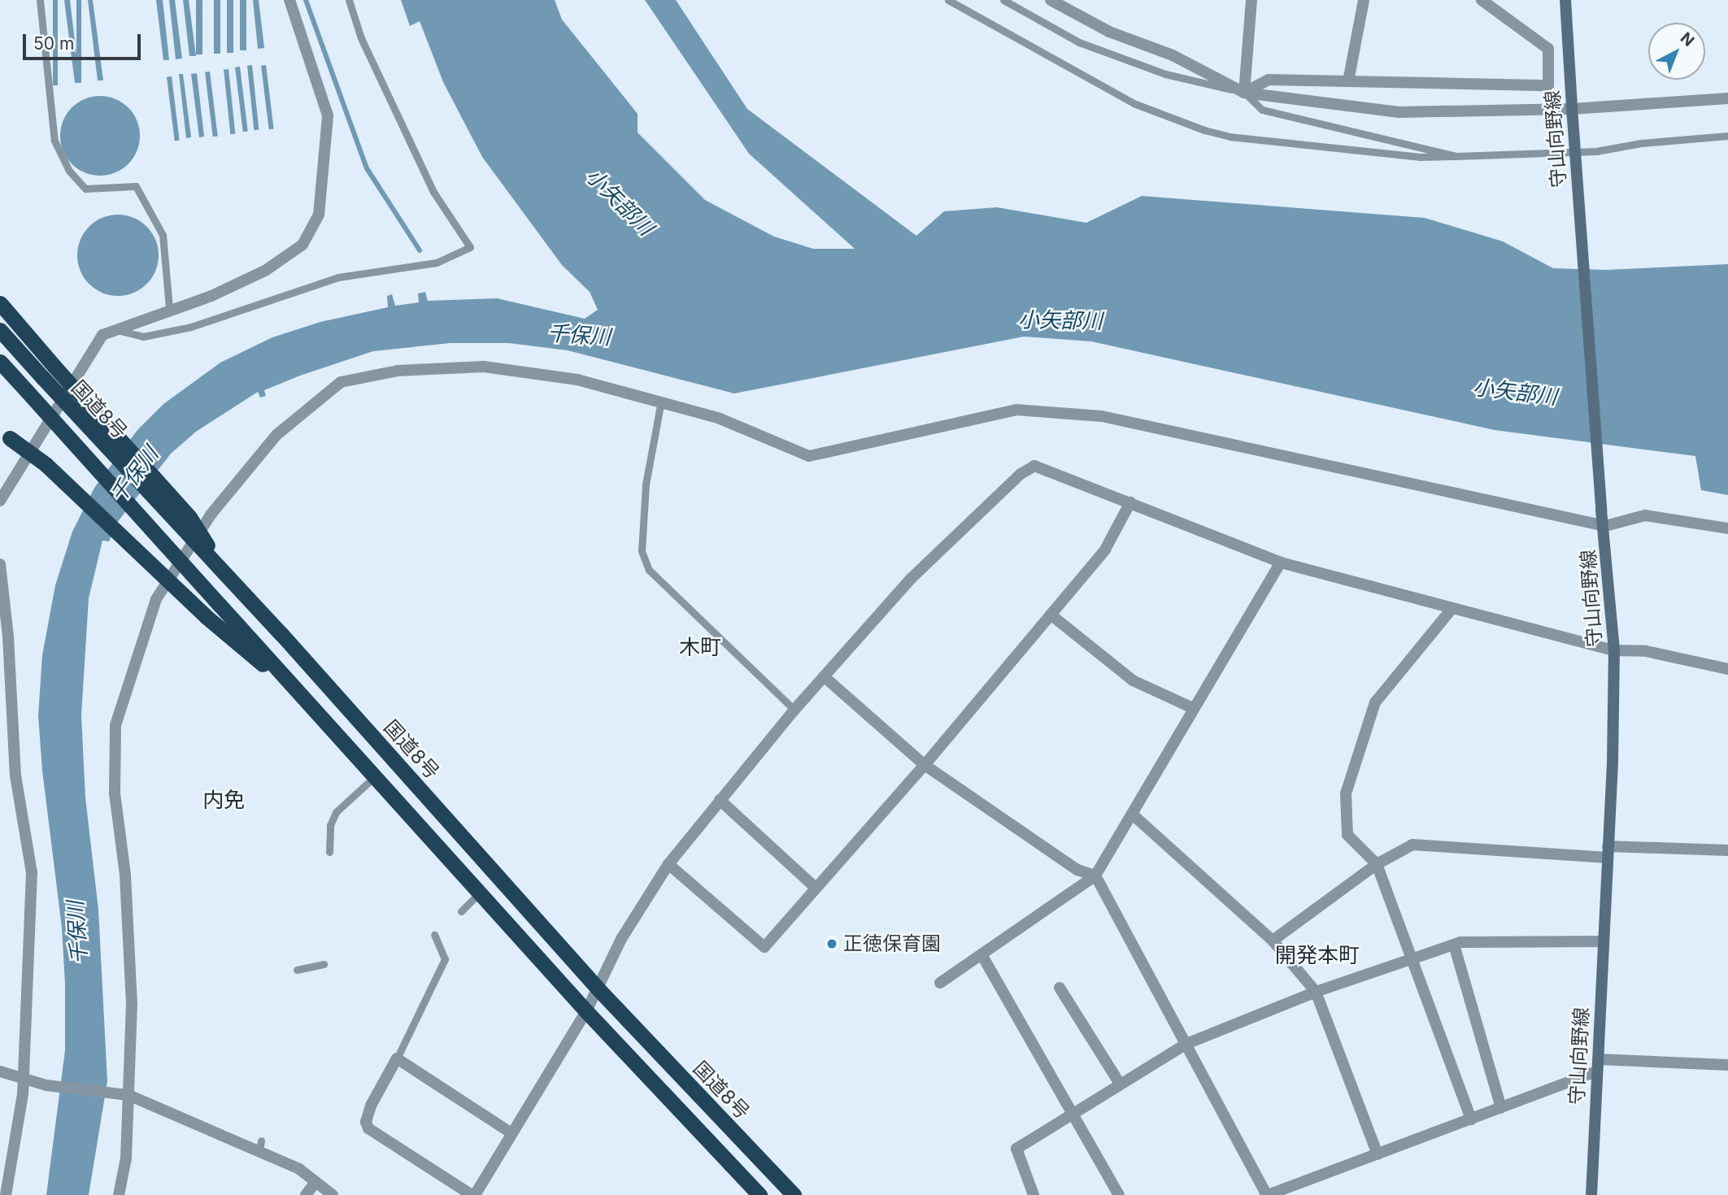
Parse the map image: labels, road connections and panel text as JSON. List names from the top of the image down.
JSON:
{
  "streets": {
    "highway": ["国道8号"],
    "main road": ["守山向野線"]
  },
  "districts": ["木町", "内免", "開発本町"],
  "water": ["小矢部川", "千保川"],
  "places": ["正徳保育園"],
  "scale_bar": "50 m",
  "north": "top right"
}
